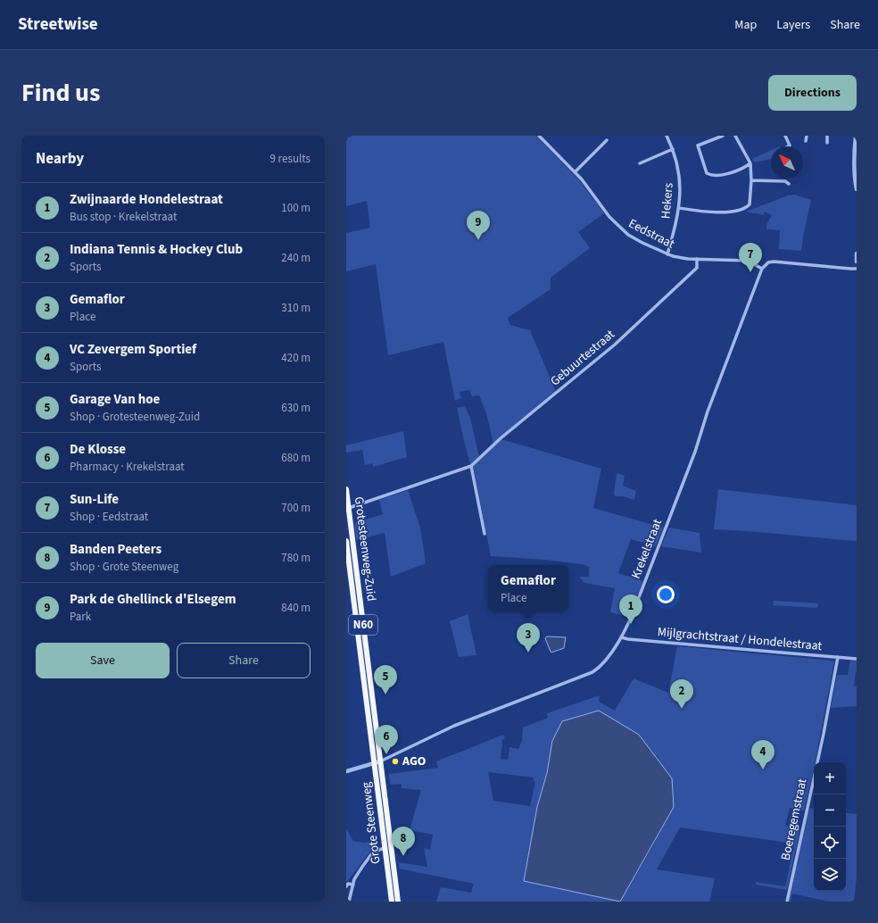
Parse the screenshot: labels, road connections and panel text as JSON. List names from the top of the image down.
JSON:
{
  "streets": {
    "highway": ["Grotesteenweg-Zuid", "N60", "Grote Steenweg"],
    "street": [
      "Hekers",
      "Eedstraat",
      "Gebuurtestraat",
      "Krekelstraat",
      "Mijlgrachtstraat / Hondelestraat",
      "Boeregemstraat"
    ]
  },
  "crossings": [
    ["Hekers", "Eedstraat"],
    ["Eedstraat", "Gebuurtestraat"],
    ["Eedstraat", "Krekelstraat"],
    ["Gebuurtestraat", "Grotesteenweg-Zuid"],
    ["Grotesteenweg-Zuid", "Krekelstraat"],
    ["Grotesteenweg-Zuid", "Grote Steenweg"],
    ["Krekelstraat", "Mijlgrachtstraat / Hondelestraat"],
    ["Krekelstraat", "Grote Steenweg"],
    ["Mijlgrachtstraat / Hondelestraat", "Boeregemstraat"]
  ],
  "places": ["AGO"],
  "north": "top left",
  "page": {
    "header": "Streetwise",
    "nav": ["Map", "Layers", "Share"],
    "title": "Find us",
    "buttons": [
      "Directions",
      ["Save", "Share"]
    ],
    "heading": ["Nearby", "9 results"],
    "list": [
      {
        "mark": "1",
        "name": "Zwijnaarde Hondelestraat",
        "note": "Bus stop · Krekelstraat",
        "value": "100 m"
      },
      {
        "mark": "2",
        "name": "Indiana Tennis & Hockey Club",
        "note": "Sports",
        "value": "240 m"
      },
      {
        "mark": "3",
        "name": "Gemaflor",
        "note": "Place",
        "value": "310 m"
      },
      {
        "mark": "4",
        "name": "VC Zevergem Sportief",
        "note": "Sports",
        "value": "420 m"
      },
      {
        "mark": "5",
        "name": "Garage Van hoe",
        "note": "Shop · Grotesteenweg-Zuid",
        "value": "630 m"
      },
      {
        "mark": "6",
        "name": "De Klosse",
        "note": "Pharmacy · Krekelstraat",
        "value": "680 m"
      },
      {
        "mark": "7",
        "name": "Sun-Life",
        "note": "Shop · Eedstraat",
        "value": "700 m"
      },
      {
        "mark": "8",
        "name": "Banden Peeters",
        "note": "Shop · Grote Steenweg",
        "value": "780 m"
      },
      {
        "mark": "9",
        "name": "Park de Ghellinck d'Elsegem",
        "note": "Park",
        "value": "840 m"
      }
    ],
    "pins": [
      "9",
      "7",
      "1",
      "3",
      "5",
      "2",
      "6",
      "4",
      "8"
    ],
    "popup": ["Gemaflor", "Place"],
    "map_buttons": ["+", "−"]
  }
}
